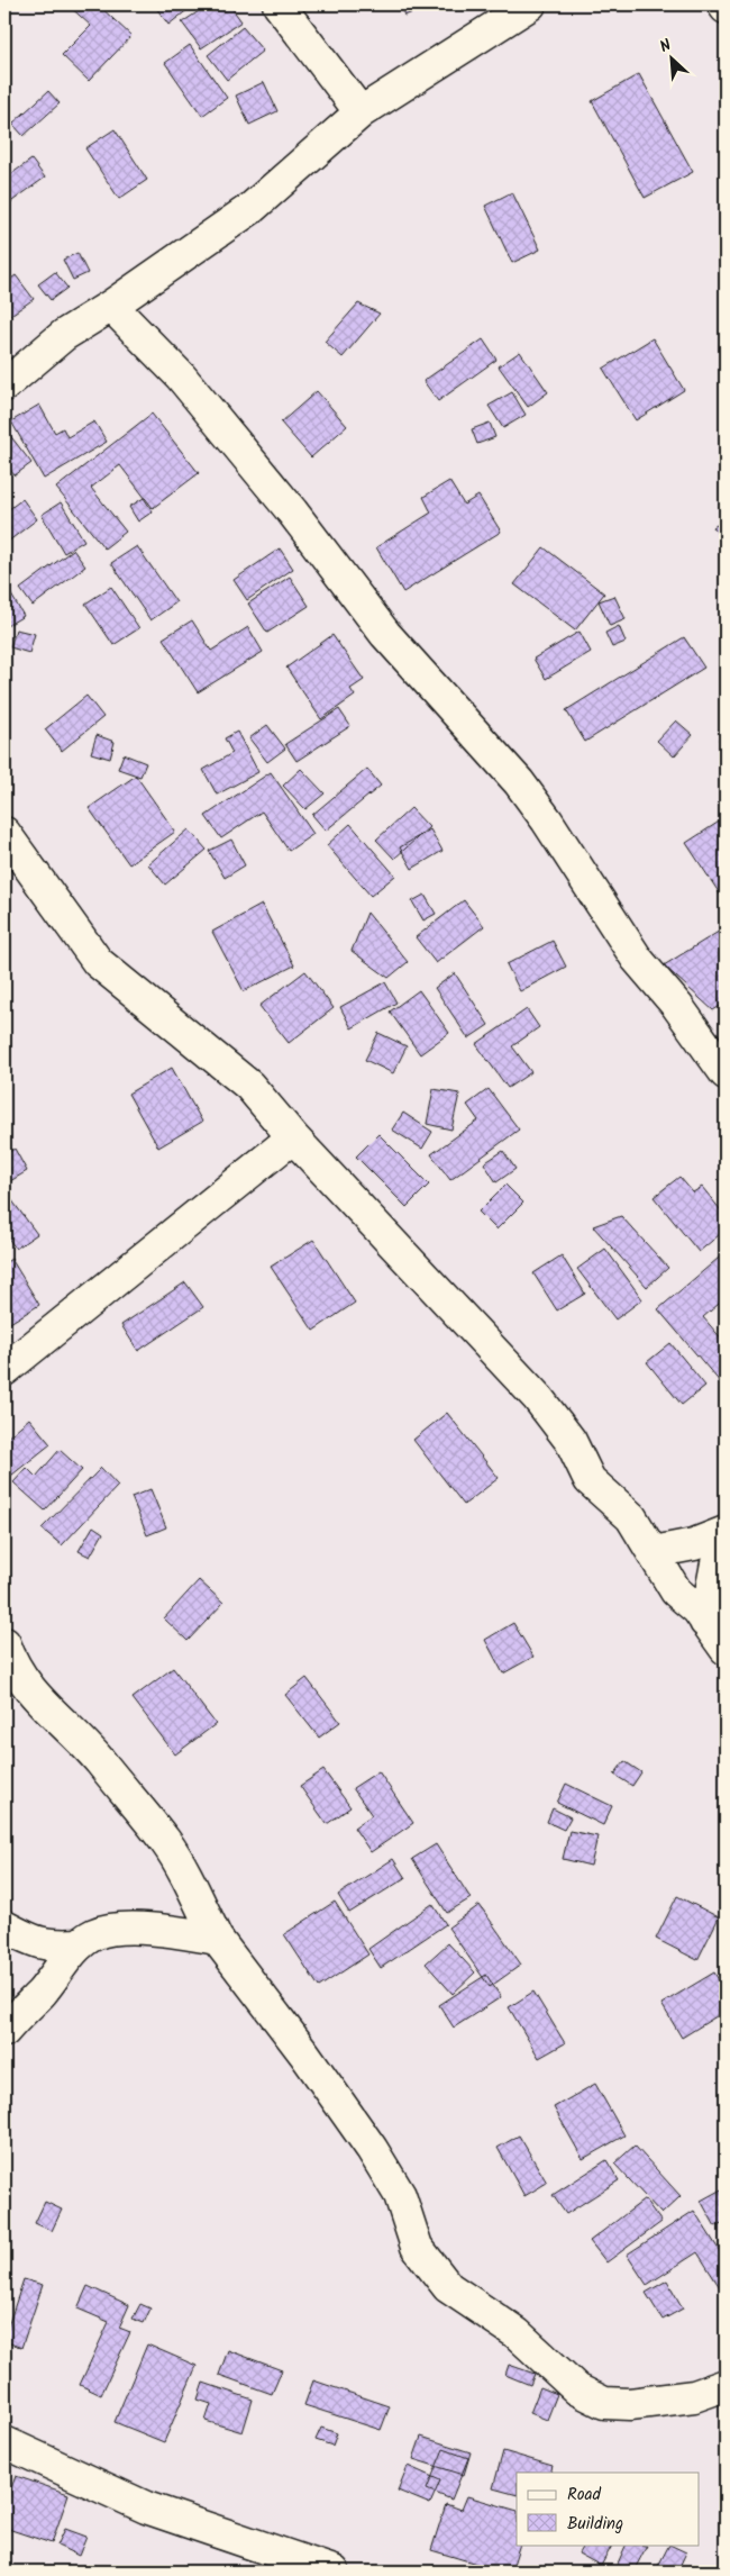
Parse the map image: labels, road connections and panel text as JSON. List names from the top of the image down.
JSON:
{
  "legend": ["Road", "Building"],
  "north": "top left"
}
